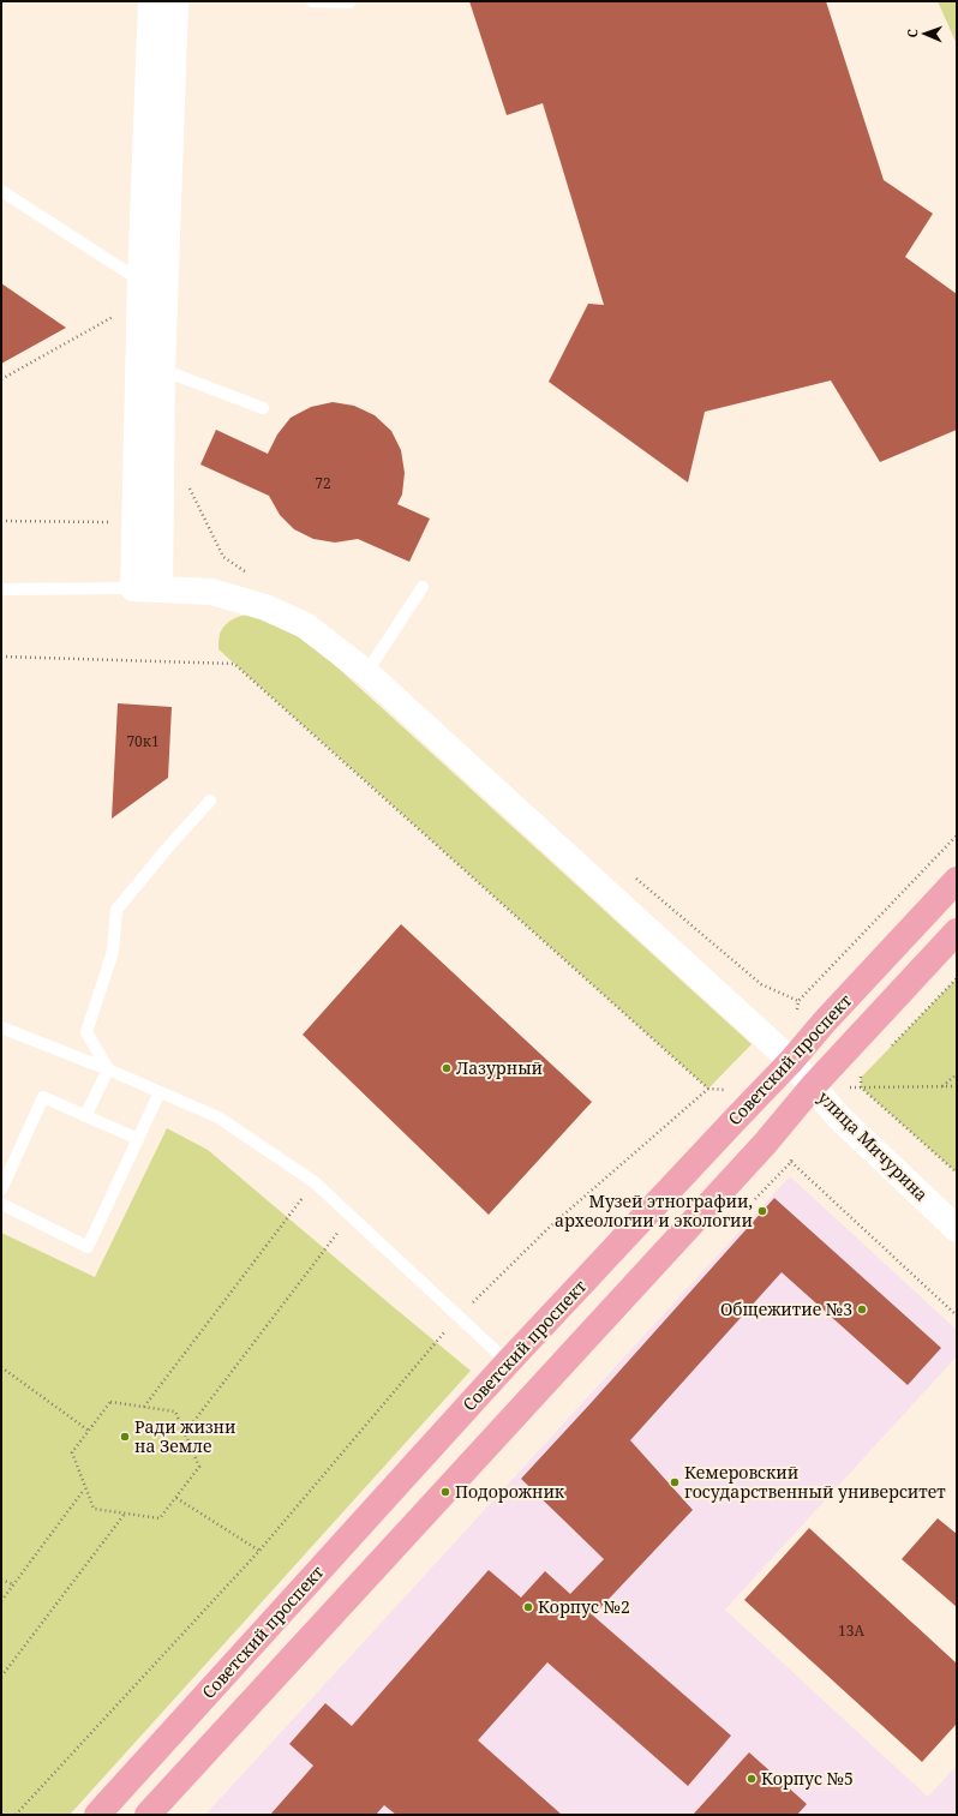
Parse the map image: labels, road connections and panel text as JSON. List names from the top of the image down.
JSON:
{
  "streets": {
    "main road": ["Советский проспект", "улица Мичурина"]
  },
  "crossings": [
    ["Советский проспект", "улица Мичурина"]
  ],
  "places": [
    "Лазурный",
    "Музей этнографии, археологии и экологии",
    "Общежитие №3",
    "Ради жизни на Земле",
    "Кемеровский государственный университет",
    "Подорожник",
    "Корпус №2",
    "Корпус №5"
  ],
  "house_numbers": ["72", "70к1", "13А"],
  "north": "left"
}
